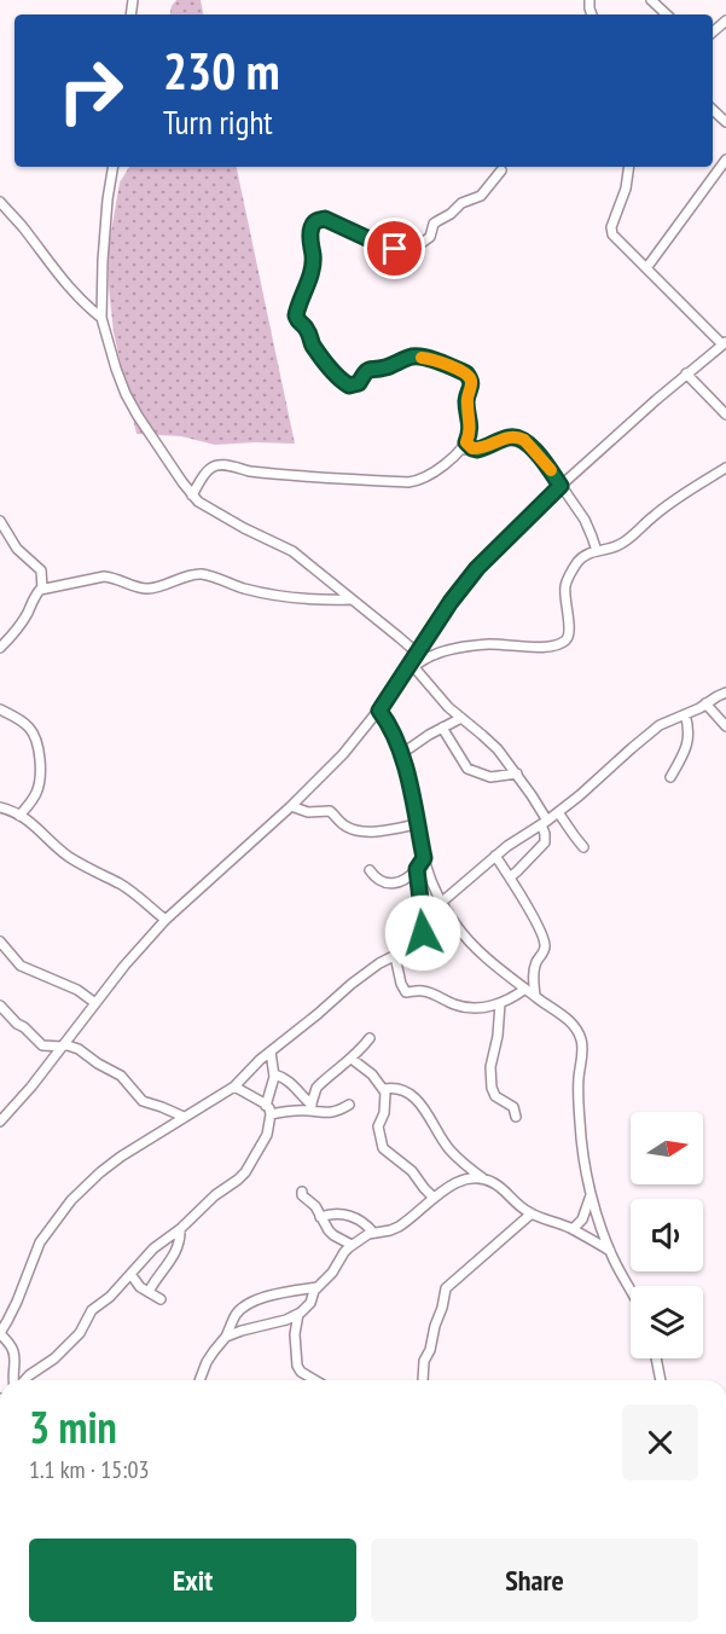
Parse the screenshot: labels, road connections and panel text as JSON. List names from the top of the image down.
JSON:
{
  "north": "right",
  "page": {
    "turn": ["230 m", "Turn right"],
    "heading": ["3 min", "1.1 km · 15:03"],
    "buttons": ["Exit", "Share"]
  }
}
